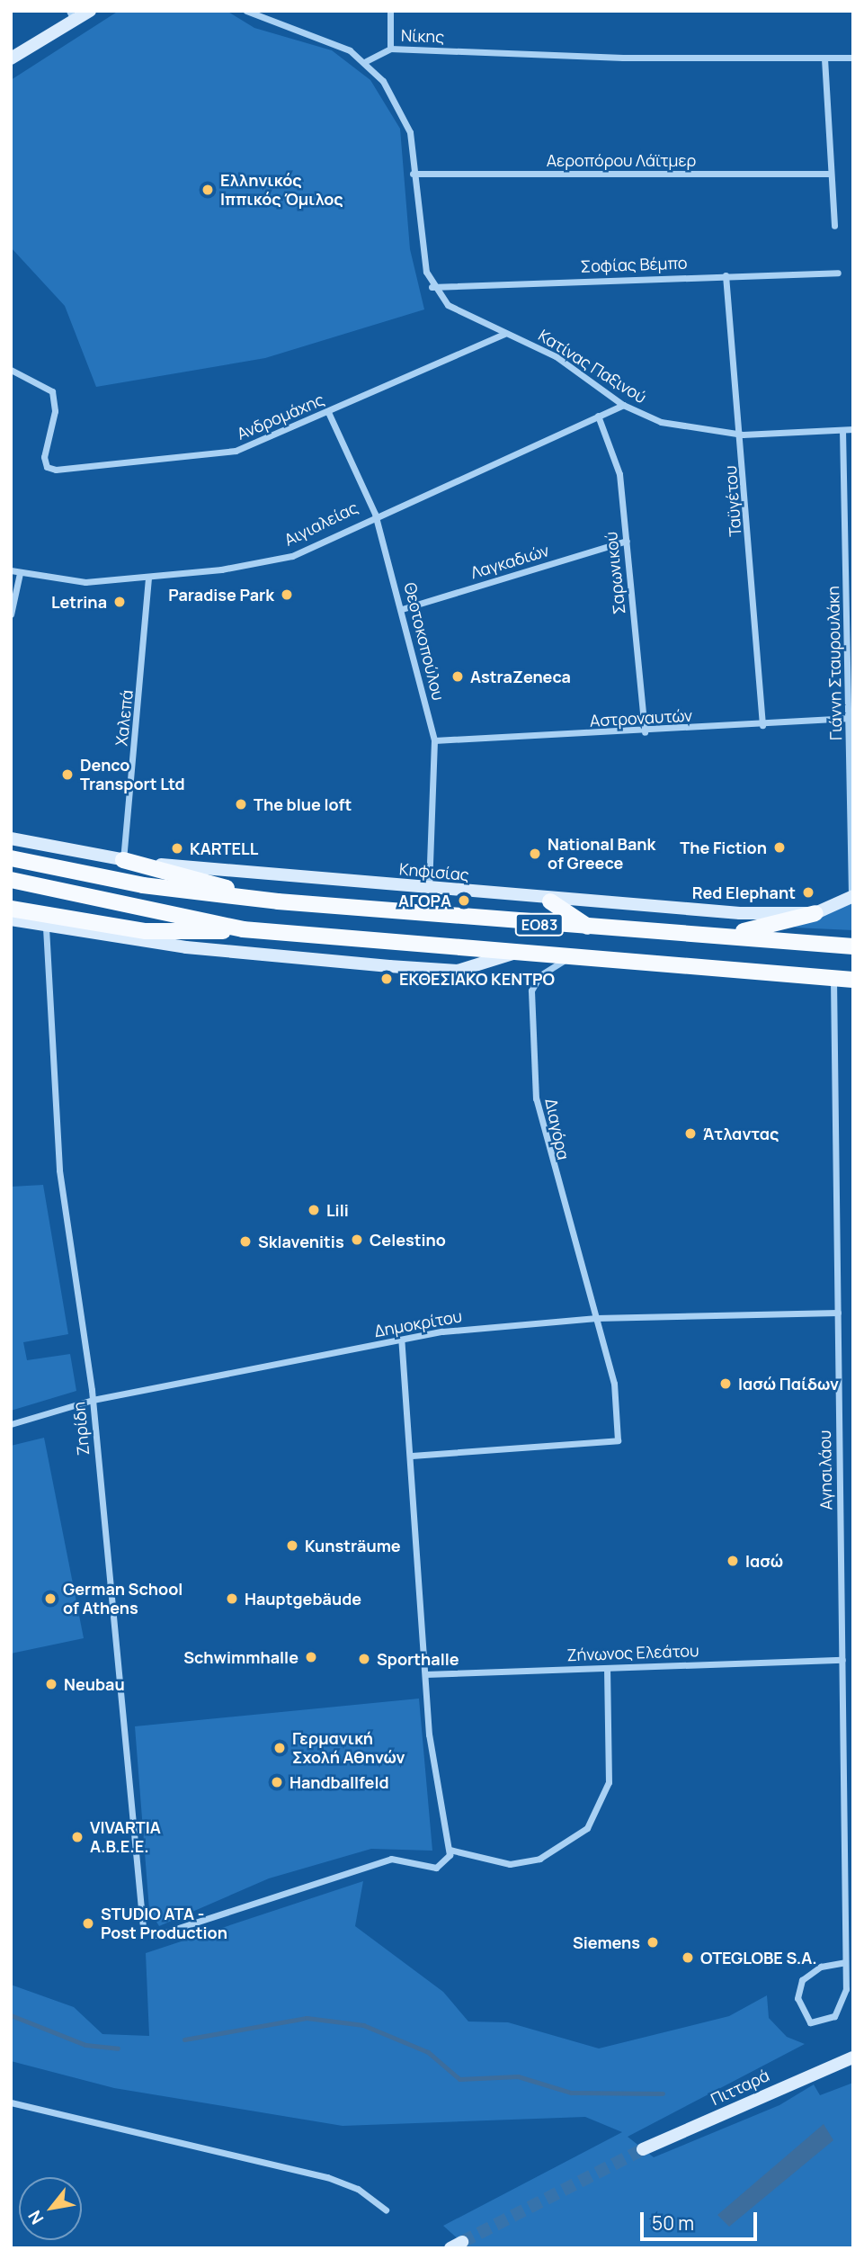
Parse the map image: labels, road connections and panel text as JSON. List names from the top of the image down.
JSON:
{
  "streets": {
    "main road": ["ΕΟ83"],
    "street": [
      "Νίκης",
      "Αεροπόρου Λάϊτμερ",
      "Σοφίας Βέμπο",
      "Κατίνας Παξινού",
      "Ανδρομάχης",
      "Ταϋγέτου",
      "Αιγιαλείας",
      "Λαγκαδιών",
      "Σαρωνικού",
      "Θεοτοκοπούλου",
      "Γιάννη Σταυρουλάκη",
      "Χαλεπά",
      "Αστροναυτών",
      "Κηφισίας",
      "Διαγόρα",
      "Δημοκρίτου",
      "Ζηρίδη",
      "Αγησιλάου",
      "Ζήνωνος Ελεάτου",
      "Πιτταρά"
    ]
  },
  "crossings": [
    ["Σοφίας Βέμπο", "Κατίνας Παξινού"],
    ["Σοφίας Βέμπο", "Ταϋγέτου"],
    ["Κατίνας Παξινού", "Ανδρομάχης"],
    ["Κατίνας Παξινού", "Ταϋγέτου"],
    ["Κατίνας Παξινού", "Αιγιαλείας"],
    ["Κατίνας Παξινού", "Γιάννη Σταυρουλάκη"],
    ["Ανδρομάχης", "Θεοτοκοπούλου"],
    ["Ταϋγέτου", "Αστροναυτών"],
    ["Αιγιαλείας", "Σαρωνικού"],
    ["Αιγιαλείας", "Θεοτοκοπούλου"],
    ["Αιγιαλείας", "Χαλεπά"],
    ["Λαγκαδιών", "Σαρωνικού"],
    ["Λαγκαδιών", "Θεοτοκοπούλου"],
    ["Σαρωνικού", "Αστροναυτών"],
    ["Θεοτοκοπούλου", "Αστροναυτών"],
    ["Θεοτοκοπούλου", "Κηφισίας"],
    ["Γιάννη Σταυρουλάκη", "Αστροναυτών"],
    ["Γιάννη Σταυρουλάκη", "Κηφισίας"],
    ["Χαλεπά", "Κηφισίας"],
    ["ΕΟ83", "Διαγόρα"],
    ["ΕΟ83", "Αγησιλάου"],
    ["Διαγόρα", "Δημοκρίτου"],
    ["Δημοκρίτου", "Ζηρίδη"],
    ["Δημοκρίτου", "Αγησιλάου"],
    ["Αγησιλάου", "Ζήνωνος Ελεάτου"]
  ],
  "places": [
    "Ελληνικός Ιππικός Όμιλος",
    "Paradise Park",
    "Letrina",
    "AstraZeneca",
    "Denco Transport Ltd",
    "The blue loft",
    "The Fiction",
    "KARTELL",
    "National Bank of Greece",
    "Red Elephant",
    "ΑΓΟΡΑ",
    "ΕΚΘΕΣΙΑΚΟ ΚΕΝΤΡΟ",
    "Άτλαντας",
    "Lili",
    "Celestino",
    "Sklavenitis",
    "Ιασώ Παίδων",
    "Kunsträume",
    "Ιασώ",
    "German School of Athens",
    "Hauptgebäude",
    "Schwimmhalle",
    "Sporthalle",
    "Neubau",
    "Γερμανική Σχολή Αθηνών",
    "Handballfeld",
    "VIVARTIA A.B.E.E.",
    "STUDIO ATA - Post Production",
    "Siemens",
    "OTEGLOBE S.A."
  ],
  "scale_bar": "50 m",
  "north": "bottom left"
}
